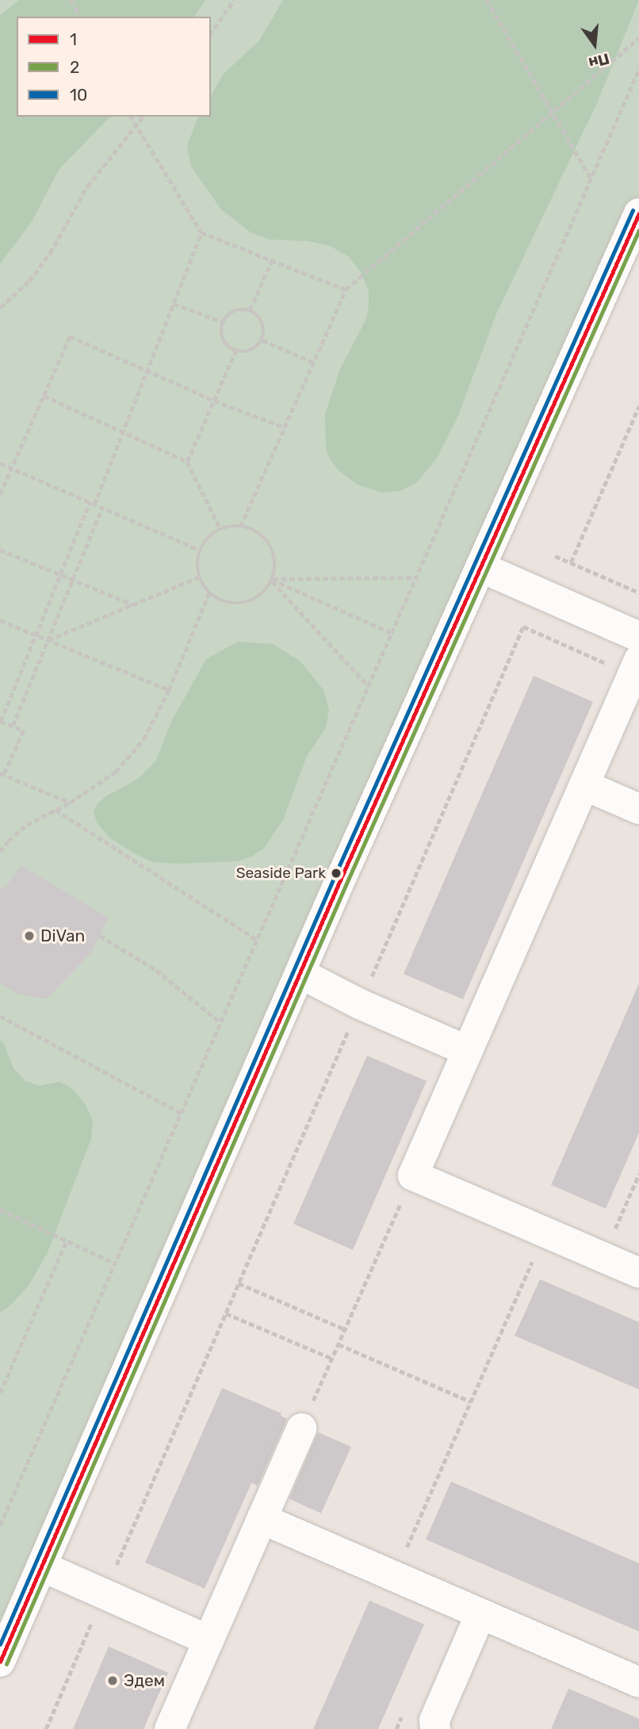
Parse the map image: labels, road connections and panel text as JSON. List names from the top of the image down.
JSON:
{
  "places": ["Seaside Park", "DiVan", "Эдем"],
  "lines": ["transit line 10", "transit line 1", "transit line 2"],
  "legend": ["1", "2", "10"],
  "north": "bottom"
}
